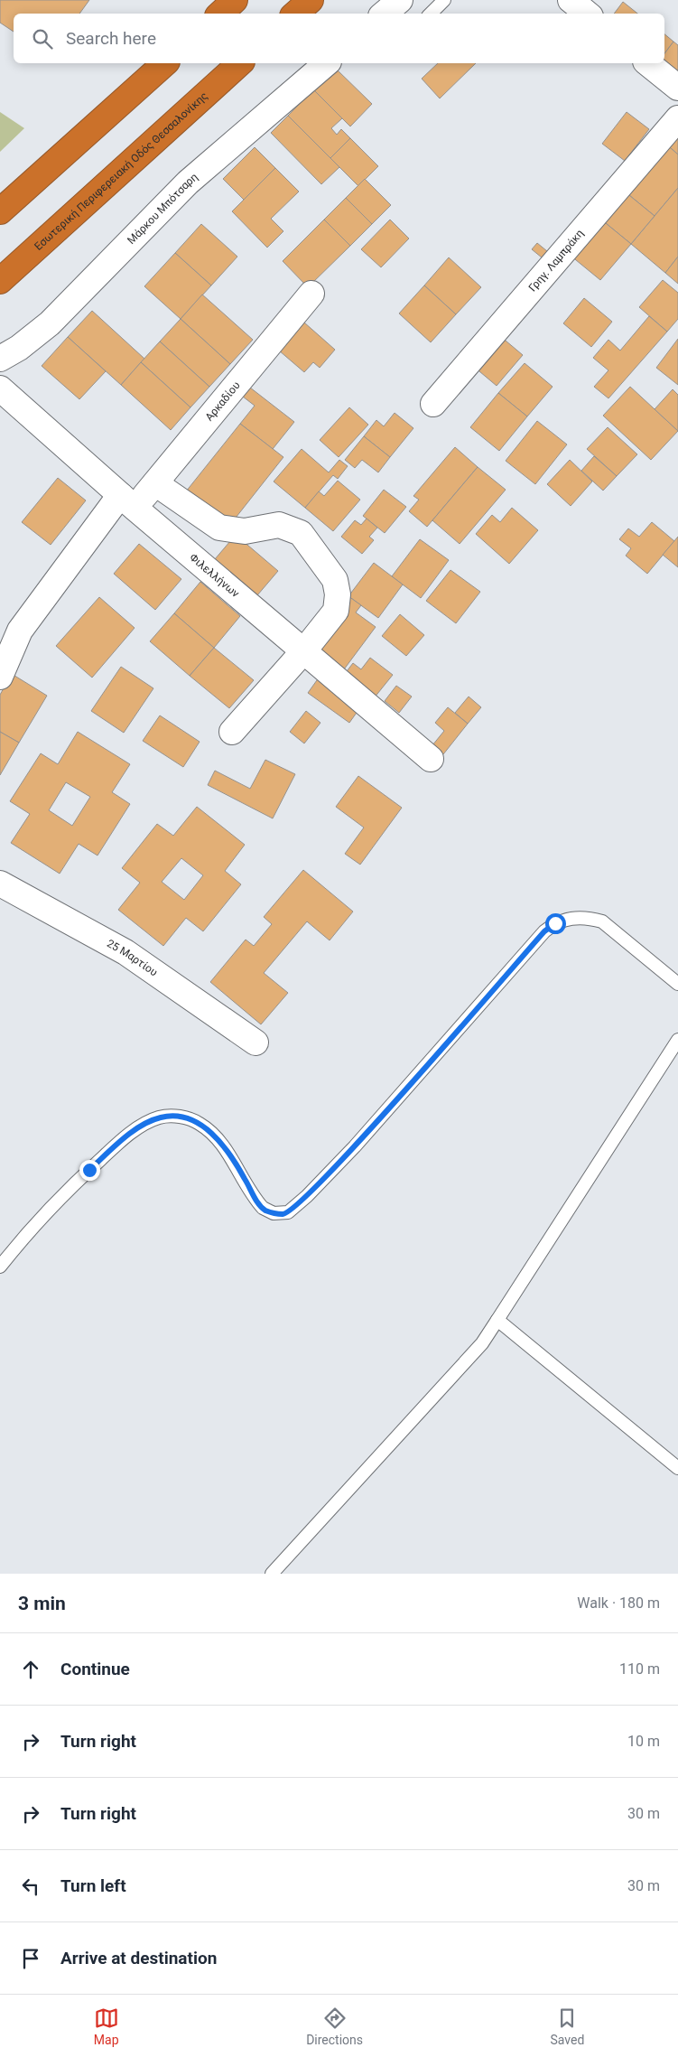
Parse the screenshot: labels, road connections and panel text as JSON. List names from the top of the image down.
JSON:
{
  "streets": {
    "highway": ["Εσωτερική Περιφερειακή Οδός Θεσσαλονίκης"],
    "street": [
      "Μάρκου Μπότσαρη",
      "Γρηγ. Λαμπράκη",
      "Αρκαδίου",
      "Φιλελλήνων",
      "25 Μαρτίου"
    ]
  },
  "crossings": [
    ["Αρκαδίου", "Φιλελλήνων"]
  ],
  "page": {
    "search": "Search here",
    "heading": ["3 min", "Walk · 180 m"],
    "list": [
      ["Continue", "110 m"],
      ["Turn right", "10 m"],
      ["Turn right", "30 m"],
      ["Turn left", "30 m"],
      "Arrive at destination"
    ],
    "nav": ["Map", "Directions", "Saved"]
  }
}
